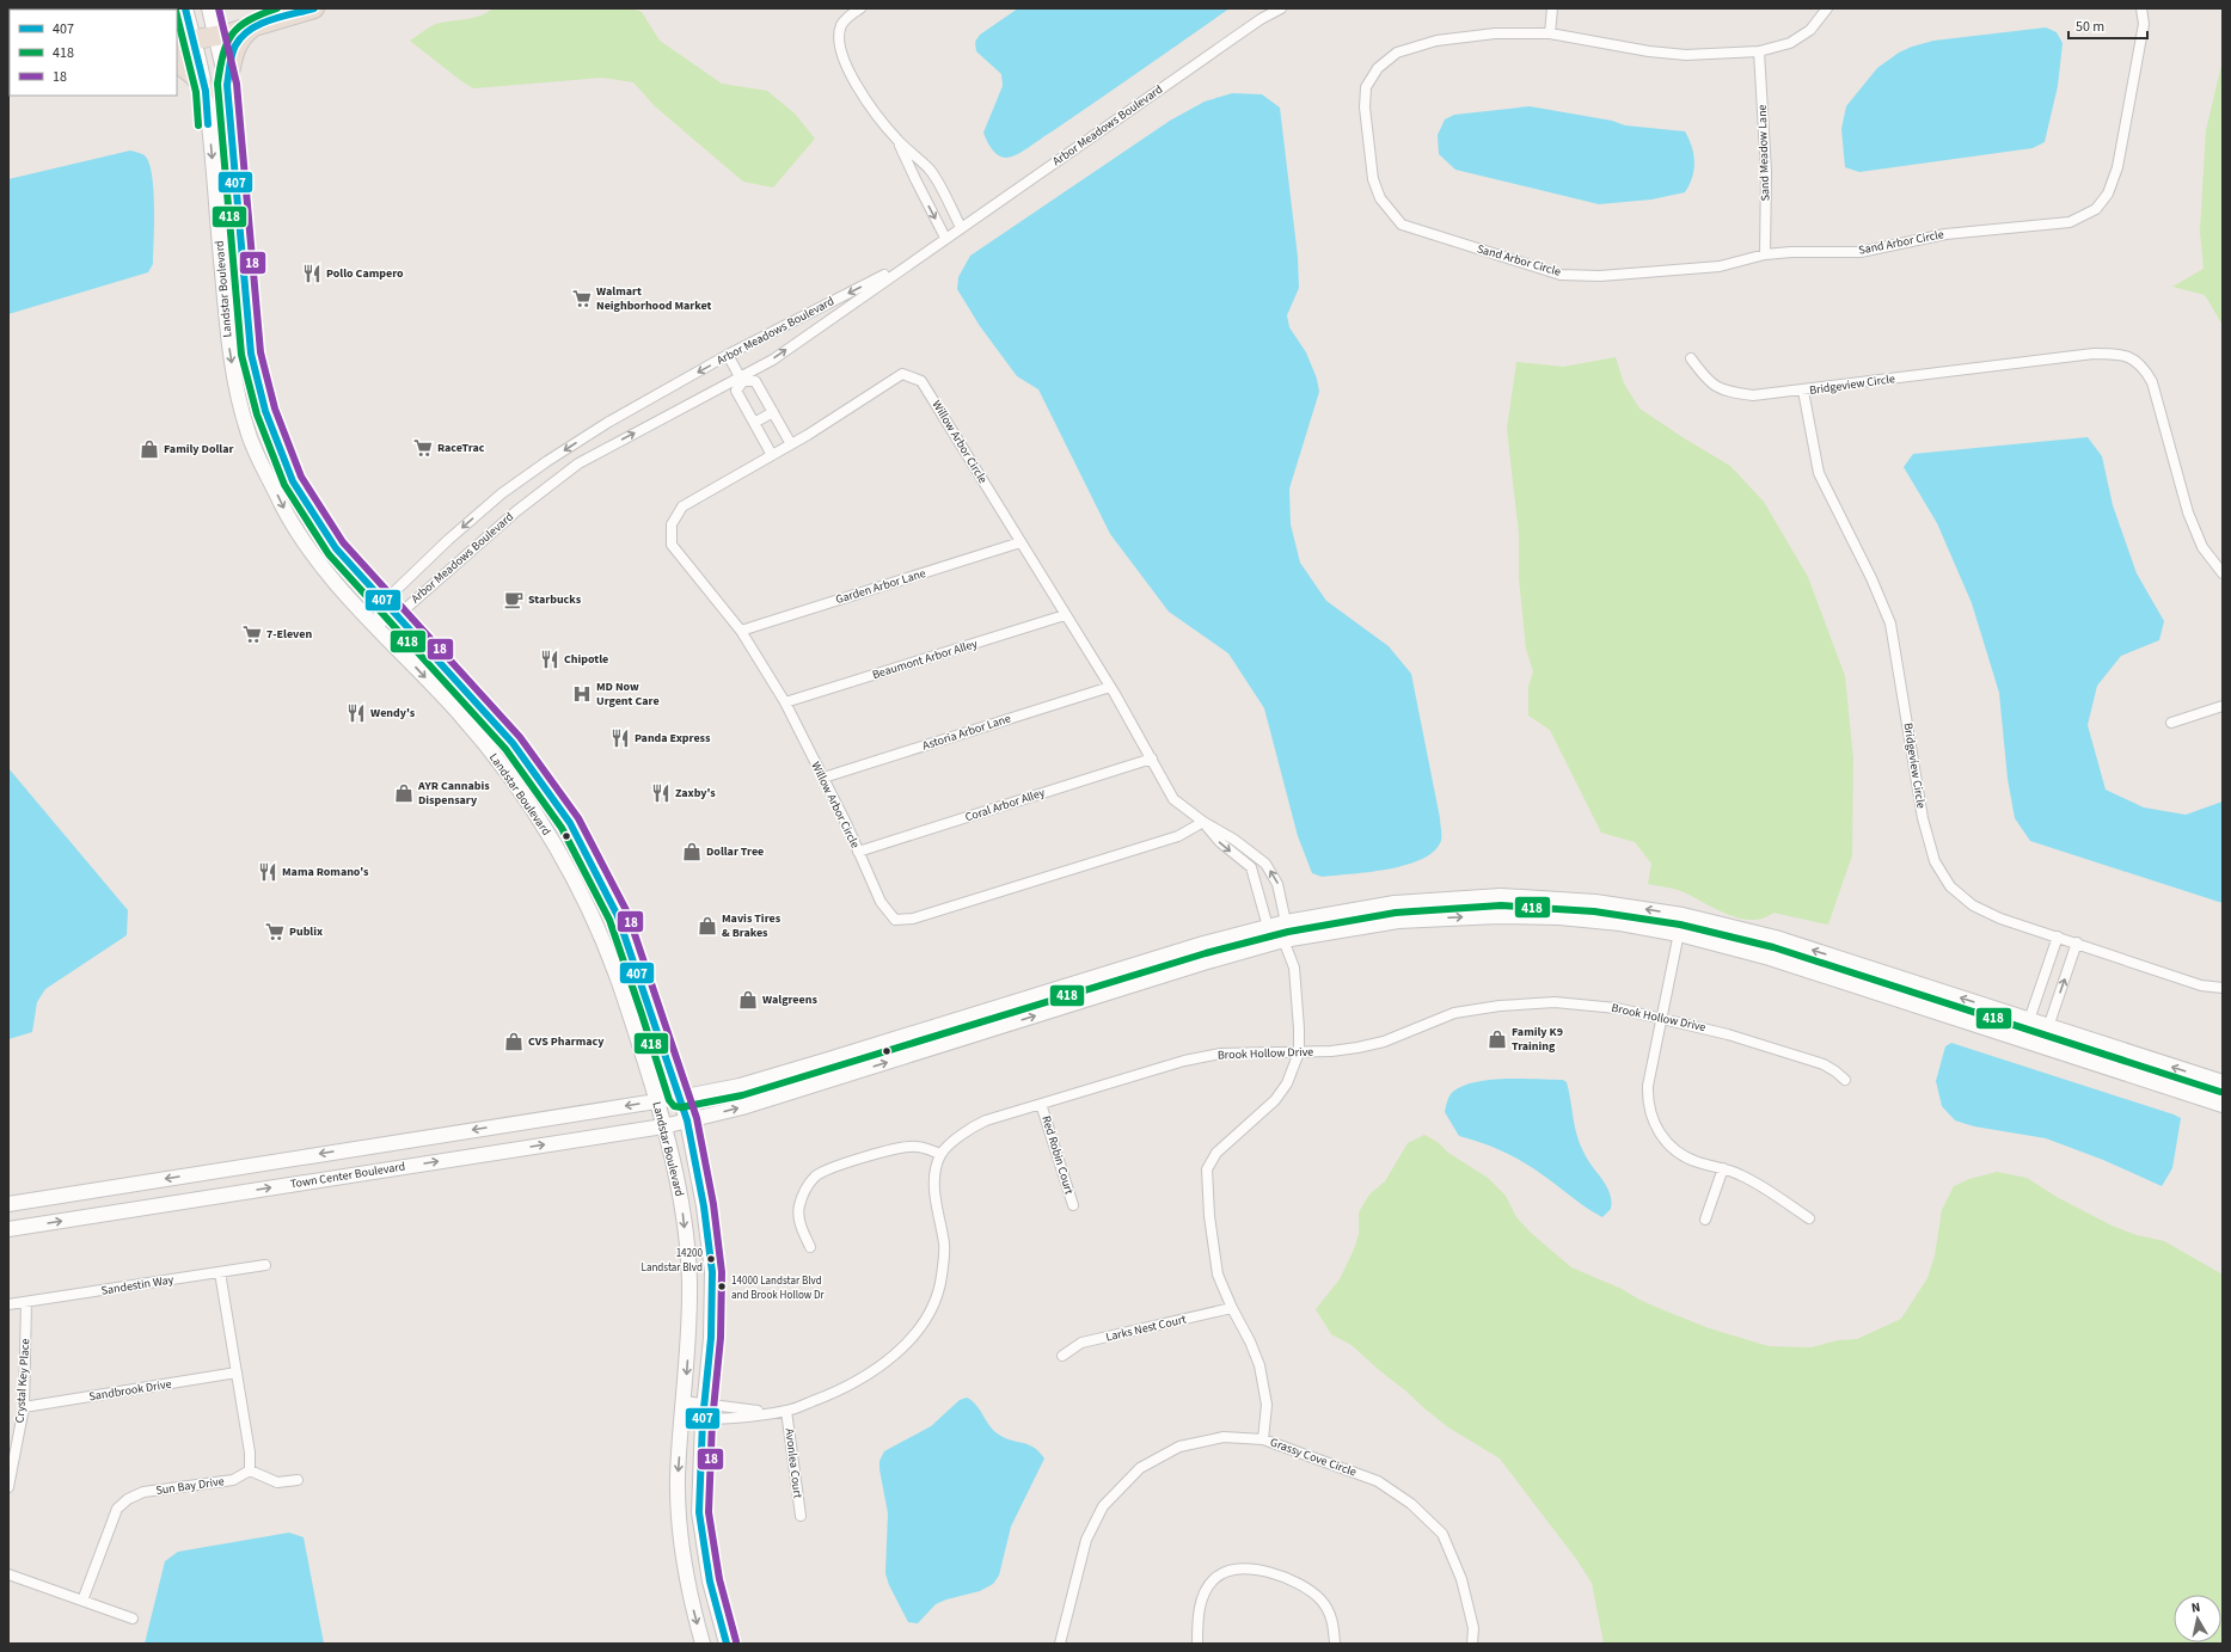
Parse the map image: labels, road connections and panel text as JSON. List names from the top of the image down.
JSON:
{
  "streets": {
    "main road": ["Landstar Boulevard", "Town Center Boulevard"],
    "street": [
      "Arbor Meadows Boulevard",
      "Sand Meadow Lane",
      "Sand Arbor Circle",
      "Bridgeview Circle",
      "Willow Arbor Circle",
      "Garden Arbor Lane",
      "Beaumont Arbor Alley",
      "Astoria Arbor Lane",
      "Coral Arbor Alley",
      "Brook Hollow Drive",
      "Red Robin Court",
      "Sandestin Way",
      "Larks Nest Court",
      "Crystal Key Place",
      "Sandbrook Drive",
      "Grassy Cove Circle",
      "Avonlea Court",
      "Sun Bay Drive"
    ]
  },
  "crossings": [
    ["Arbor Meadows Boulevard", "Landstar Boulevard"],
    ["Sand Meadow Lane", "Sand Arbor Circle"],
    ["Landstar Boulevard", "Town Center Boulevard"],
    ["Willow Arbor Circle", "Garden Arbor Lane"],
    ["Willow Arbor Circle", "Beaumont Arbor Alley"],
    ["Willow Arbor Circle", "Astoria Arbor Lane"],
    ["Willow Arbor Circle", "Coral Arbor Alley"],
    ["Willow Arbor Circle", "Town Center Boulevard"],
    ["Brook Hollow Drive", "Red Robin Court"],
    ["Sandestin Way", "Crystal Key Place"],
    ["Crystal Key Place", "Sandbrook Drive"]
  ],
  "places": {
    "restaurant": [
      "Pollo Campero",
      "Chipotle",
      "Wendy's",
      "Panda Express",
      "Zaxby's",
      "Mama Romano's"
    ],
    "supermarket": [
      "Walmart Neighborhood Market",
      "RaceTrac",
      "7-Eleven",
      "Publix"
    ],
    "shop": [
      "Family Dollar",
      "AYR Cannabis Dispensary",
      "Dollar Tree",
      "Mavis Tires & Brakes",
      "Walgreens",
      "Family K9 Training",
      "CVS Pharmacy"
    ],
    "cafe": ["Starbucks"],
    "hospital": ["MD Now Urgent Care"],
    "other": ["14200 Landstar Blvd", "14000 Landstar Blvd and Brook Hollow Dr"]
  },
  "lines": ["transit line 407", "transit line 418", "transit line 18"],
  "legend": ["407", "418", "18"],
  "scale_bar": "50 m",
  "north": "top"
}
